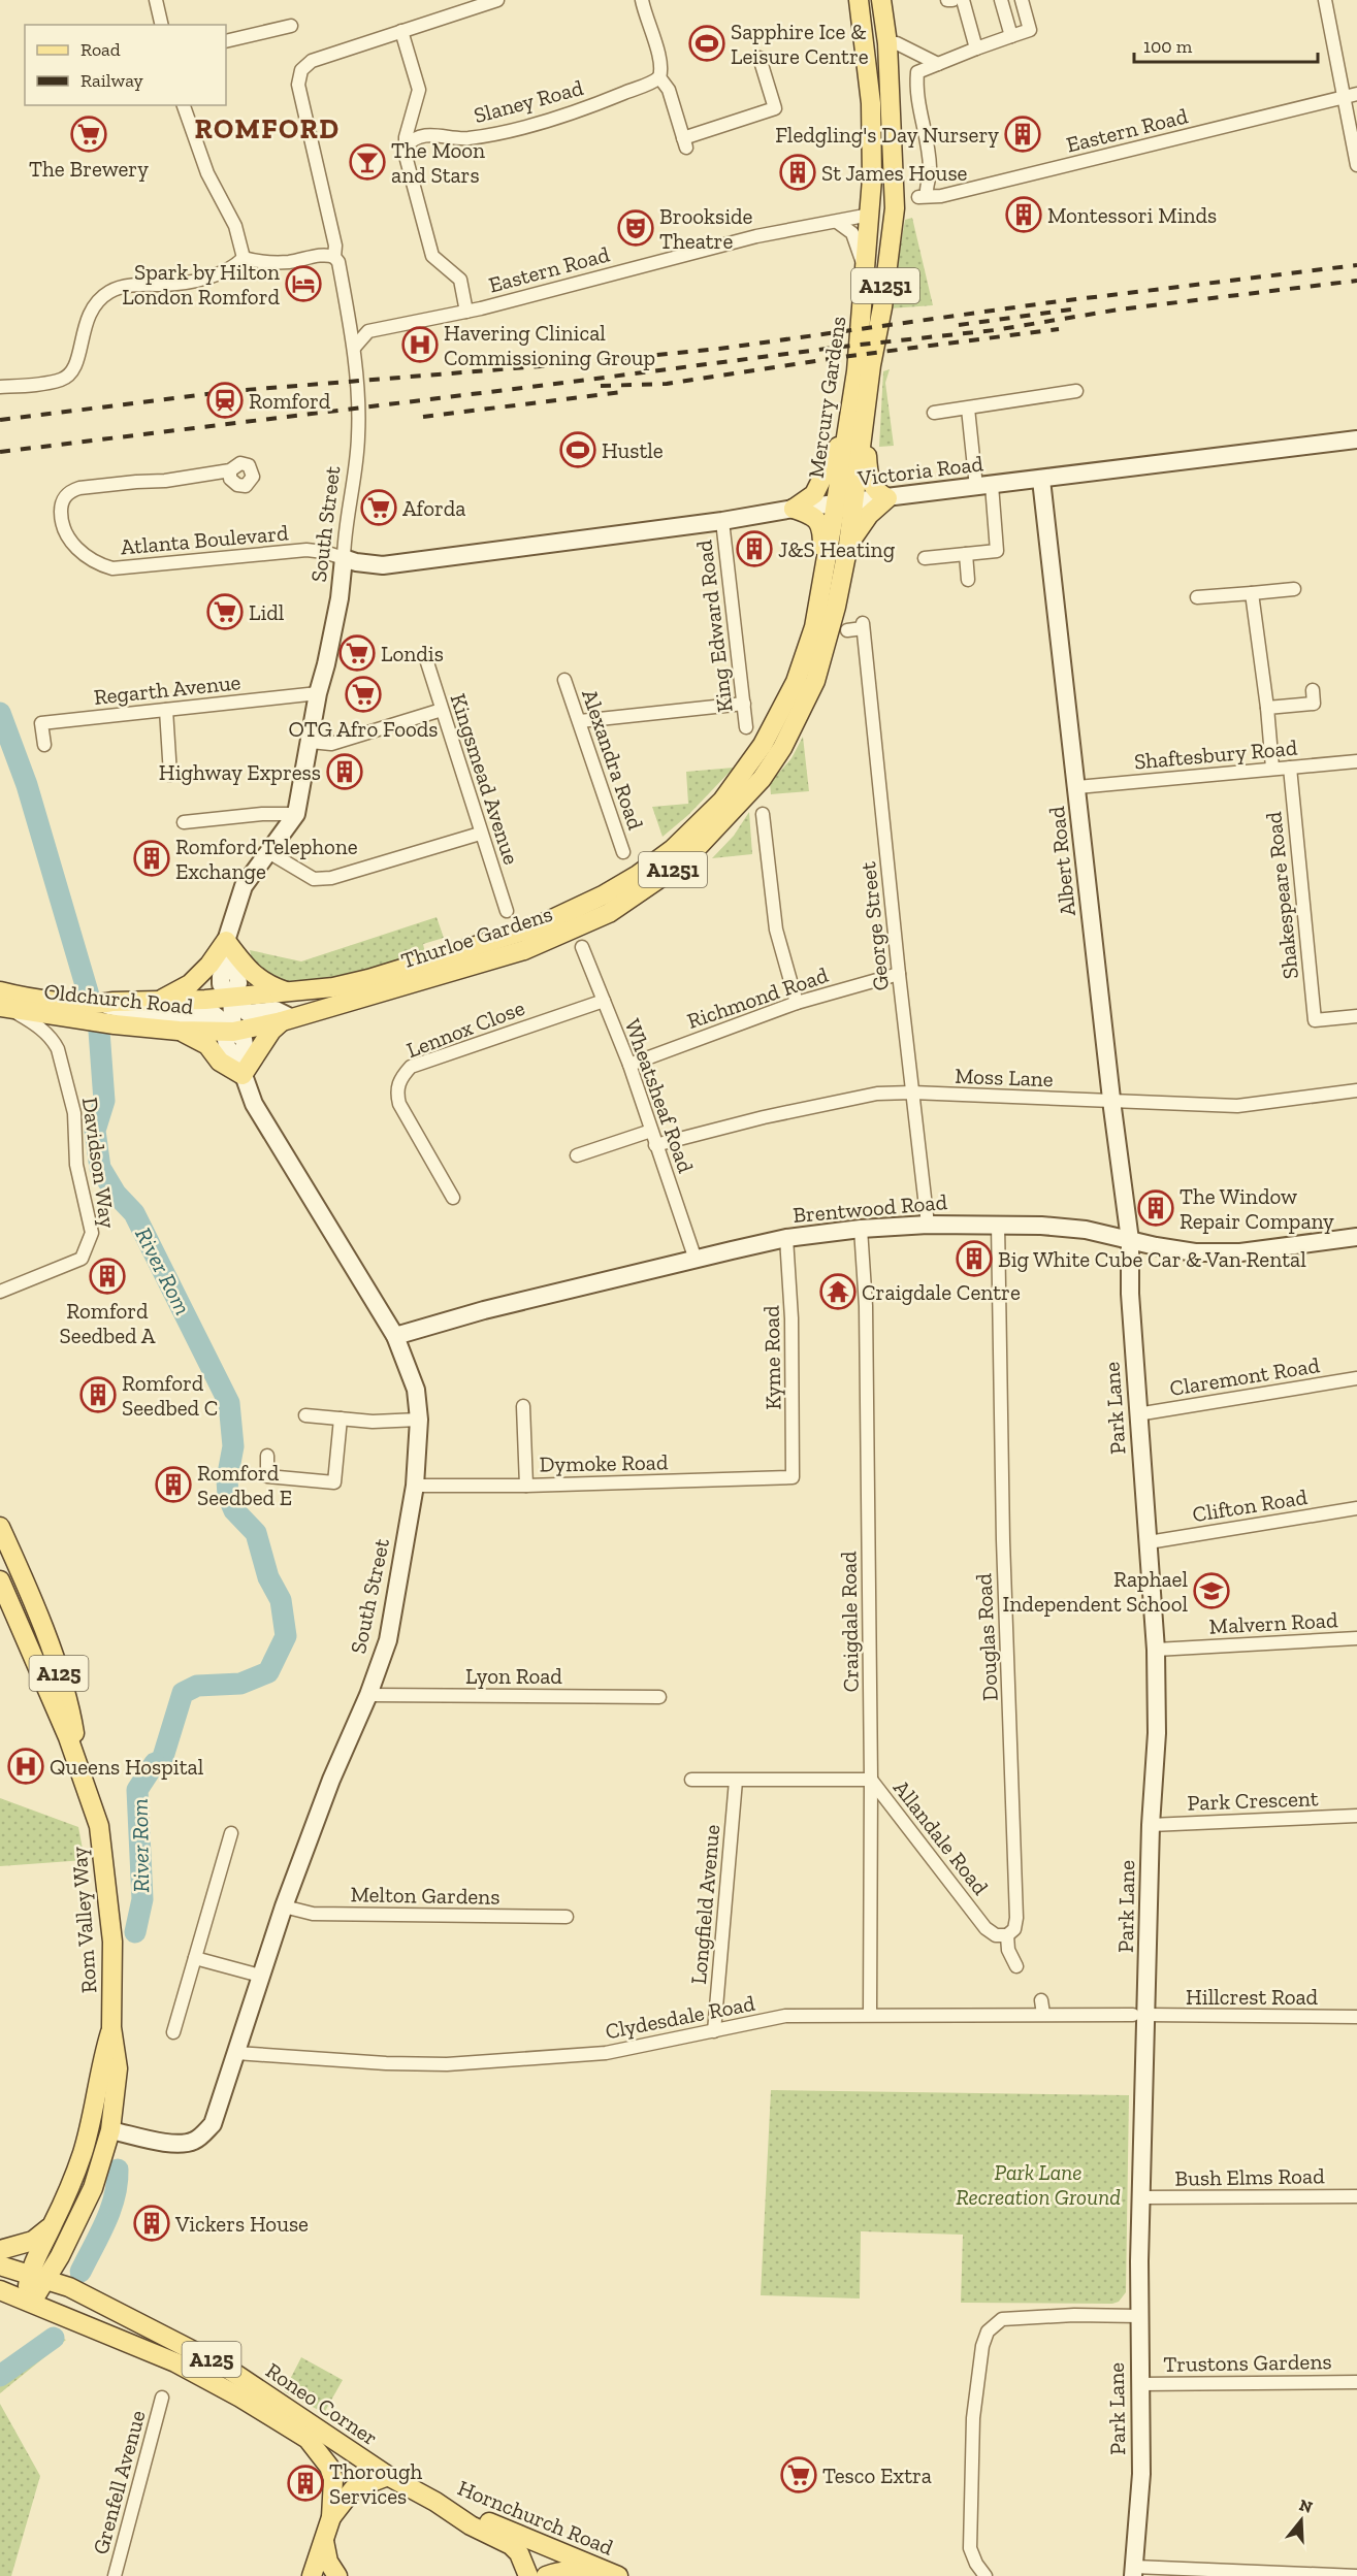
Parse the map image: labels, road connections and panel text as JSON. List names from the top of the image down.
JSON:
{
  "streets": {
    "main road": [
      "A1251",
      "Mercury Gardens",
      "Thurloe Gardens",
      "Oldchurch Road",
      "A125",
      "Rom Valley Way",
      "Roneo Corner",
      "Hornchurch Road"
    ],
    "street": [
      "Slaney Road",
      "Eastern Road",
      "Victoria Road",
      "South Street",
      "Atlanta Boulevard",
      "King Edward Road",
      "Regarth Avenue",
      "Shaftesbury Road",
      "Alexandra Road",
      "Kingsmead Avenue",
      "Albert Road",
      "Shakespeare Road",
      "George Street",
      "Richmond Road",
      "Lennox Close",
      "Moss Lane",
      "Wheatsheaf Road",
      "Davidson Way",
      "Brentwood Road",
      "Kyme Road",
      "Claremont Road",
      "Park Lane",
      "Dymoke Road",
      "Clifton Road",
      "Craigdale Road",
      "Malvern Road",
      "Douglas Road",
      "Lyon Road",
      "Park Crescent",
      "Allandale Road",
      "Melton Gardens",
      "Longfield Avenue",
      "Hillcrest Road",
      "Clydesdale Road",
      "Bush Elms Road",
      "Trustons Gardens",
      "Grenfell Avenue"
    ]
  },
  "crossings": [
    ["Eastern Road", "Mercury Gardens"],
    ["Eastern Road", "South Street"],
    ["A1251", "Mercury Gardens"],
    ["A1251", "Victoria Road"],
    ["A1251", "South Street"],
    ["A1251", "Thurloe Gardens"],
    ["A1251", "Oldchurch Road"],
    ["Mercury Gardens", "Victoria Road"],
    ["Mercury Gardens", "Thurloe Gardens"],
    ["Victoria Road", "South Street"],
    ["Victoria Road", "Atlanta Boulevard"],
    ["Victoria Road", "King Edward Road"],
    ["Victoria Road", "Albert Road"],
    ["Victoria Road", "Thurloe Gardens"],
    ["South Street", "Atlanta Boulevard"],
    ["South Street", "Regarth Avenue"],
    ["South Street", "Thurloe Gardens"],
    ["South Street", "Oldchurch Road"],
    ["South Street", "Brentwood Road"],
    ["South Street", "Dymoke Road"],
    ["South Street", "Lyon Road"],
    ["South Street", "Melton Gardens"],
    ["South Street", "Rom Valley Way"],
    ["South Street", "Clydesdale Road"],
    ["Shaftesbury Road", "Albert Road"],
    ["Shaftesbury Road", "Shakespeare Road"],
    ["Albert Road", "Moss Lane"],
    ["Albert Road", "Brentwood Road"],
    ["Albert Road", "Park Lane"],
    ["George Street", "Richmond Road"],
    ["George Street", "Moss Lane"],
    ["George Street", "Brentwood Road"],
    ["Thurloe Gardens", "Oldchurch Road"],
    ["Richmond Road", "Wheatsheaf Road"],
    ["Oldchurch Road", "Davidson Way"],
    ["Lennox Close", "Wheatsheaf Road"],
    ["Moss Lane", "Wheatsheaf Road"],
    ["Wheatsheaf Road", "Brentwood Road"],
    ["Brentwood Road", "Kyme Road"],
    ["Brentwood Road", "Park Lane"],
    ["Brentwood Road", "Craigdale Road"],
    ["Brentwood Road", "Douglas Road"],
    ["Kyme Road", "Dymoke Road"],
    ["Claremont Road", "Park Lane"],
    ["Park Lane", "Clifton Road"],
    ["Park Lane", "Malvern Road"],
    ["Park Lane", "Park Crescent"],
    ["Park Lane", "Hillcrest Road"],
    ["Park Lane", "Clydesdale Road"],
    ["Park Lane", "Bush Elms Road"],
    ["Park Lane", "Trustons Gardens"],
    ["Craigdale Road", "Allandale Road"],
    ["Craigdale Road", "Clydesdale Road"],
    ["Douglas Road", "Allandale Road"],
    ["A125", "Roneo Corner"],
    ["A125", "Hornchurch Road"],
    ["Allandale Road", "Longfield Avenue"],
    ["Longfield Avenue", "Clydesdale Road"],
    ["Rom Valley Way", "Roneo Corner"],
    ["Hillcrest Road", "Clydesdale Road"],
    ["Roneo Corner", "Hornchurch Road"]
  ],
  "districts": ["ROMFORD"],
  "water": ["River Rom"],
  "parks": ["Park Lane Recreation Ground"],
  "places": {
    "sports": ["Sapphire Ice & Leisure Centre", "Hustle"],
    "supermarket": [
      "The Brewery",
      "Aforda",
      "Lidl",
      "Londis",
      "OTG Afro Foods",
      "Tesco Extra"
    ],
    "building": [
      "Fledgling's Day Nursery",
      "St James House",
      "Montessori Minds",
      "J&S Heating",
      "Highway Express",
      "Romford Telephone Exchange",
      "The Window Repair Company",
      "Big White Cube Car & Van Rental",
      "Romford Seedbed A",
      "Romford Seedbed C",
      "Romford Seedbed E",
      "Vickers House",
      "Thorough Services"
    ],
    "bar": ["The Moon and Stars"],
    "theatre": ["Brookside Theatre"],
    "hotel": ["Spark by Hilton London Romford"],
    "hospital": ["Havering Clinical Commissioning Group", "Queens Hospital"],
    "station": ["Romford"],
    "temple": ["Craigdale Centre"],
    "school or university": ["Raphael Independent School"]
  },
  "legend": ["Road", "Railway"],
  "scale_bar": "100 m",
  "north": "top"
}
